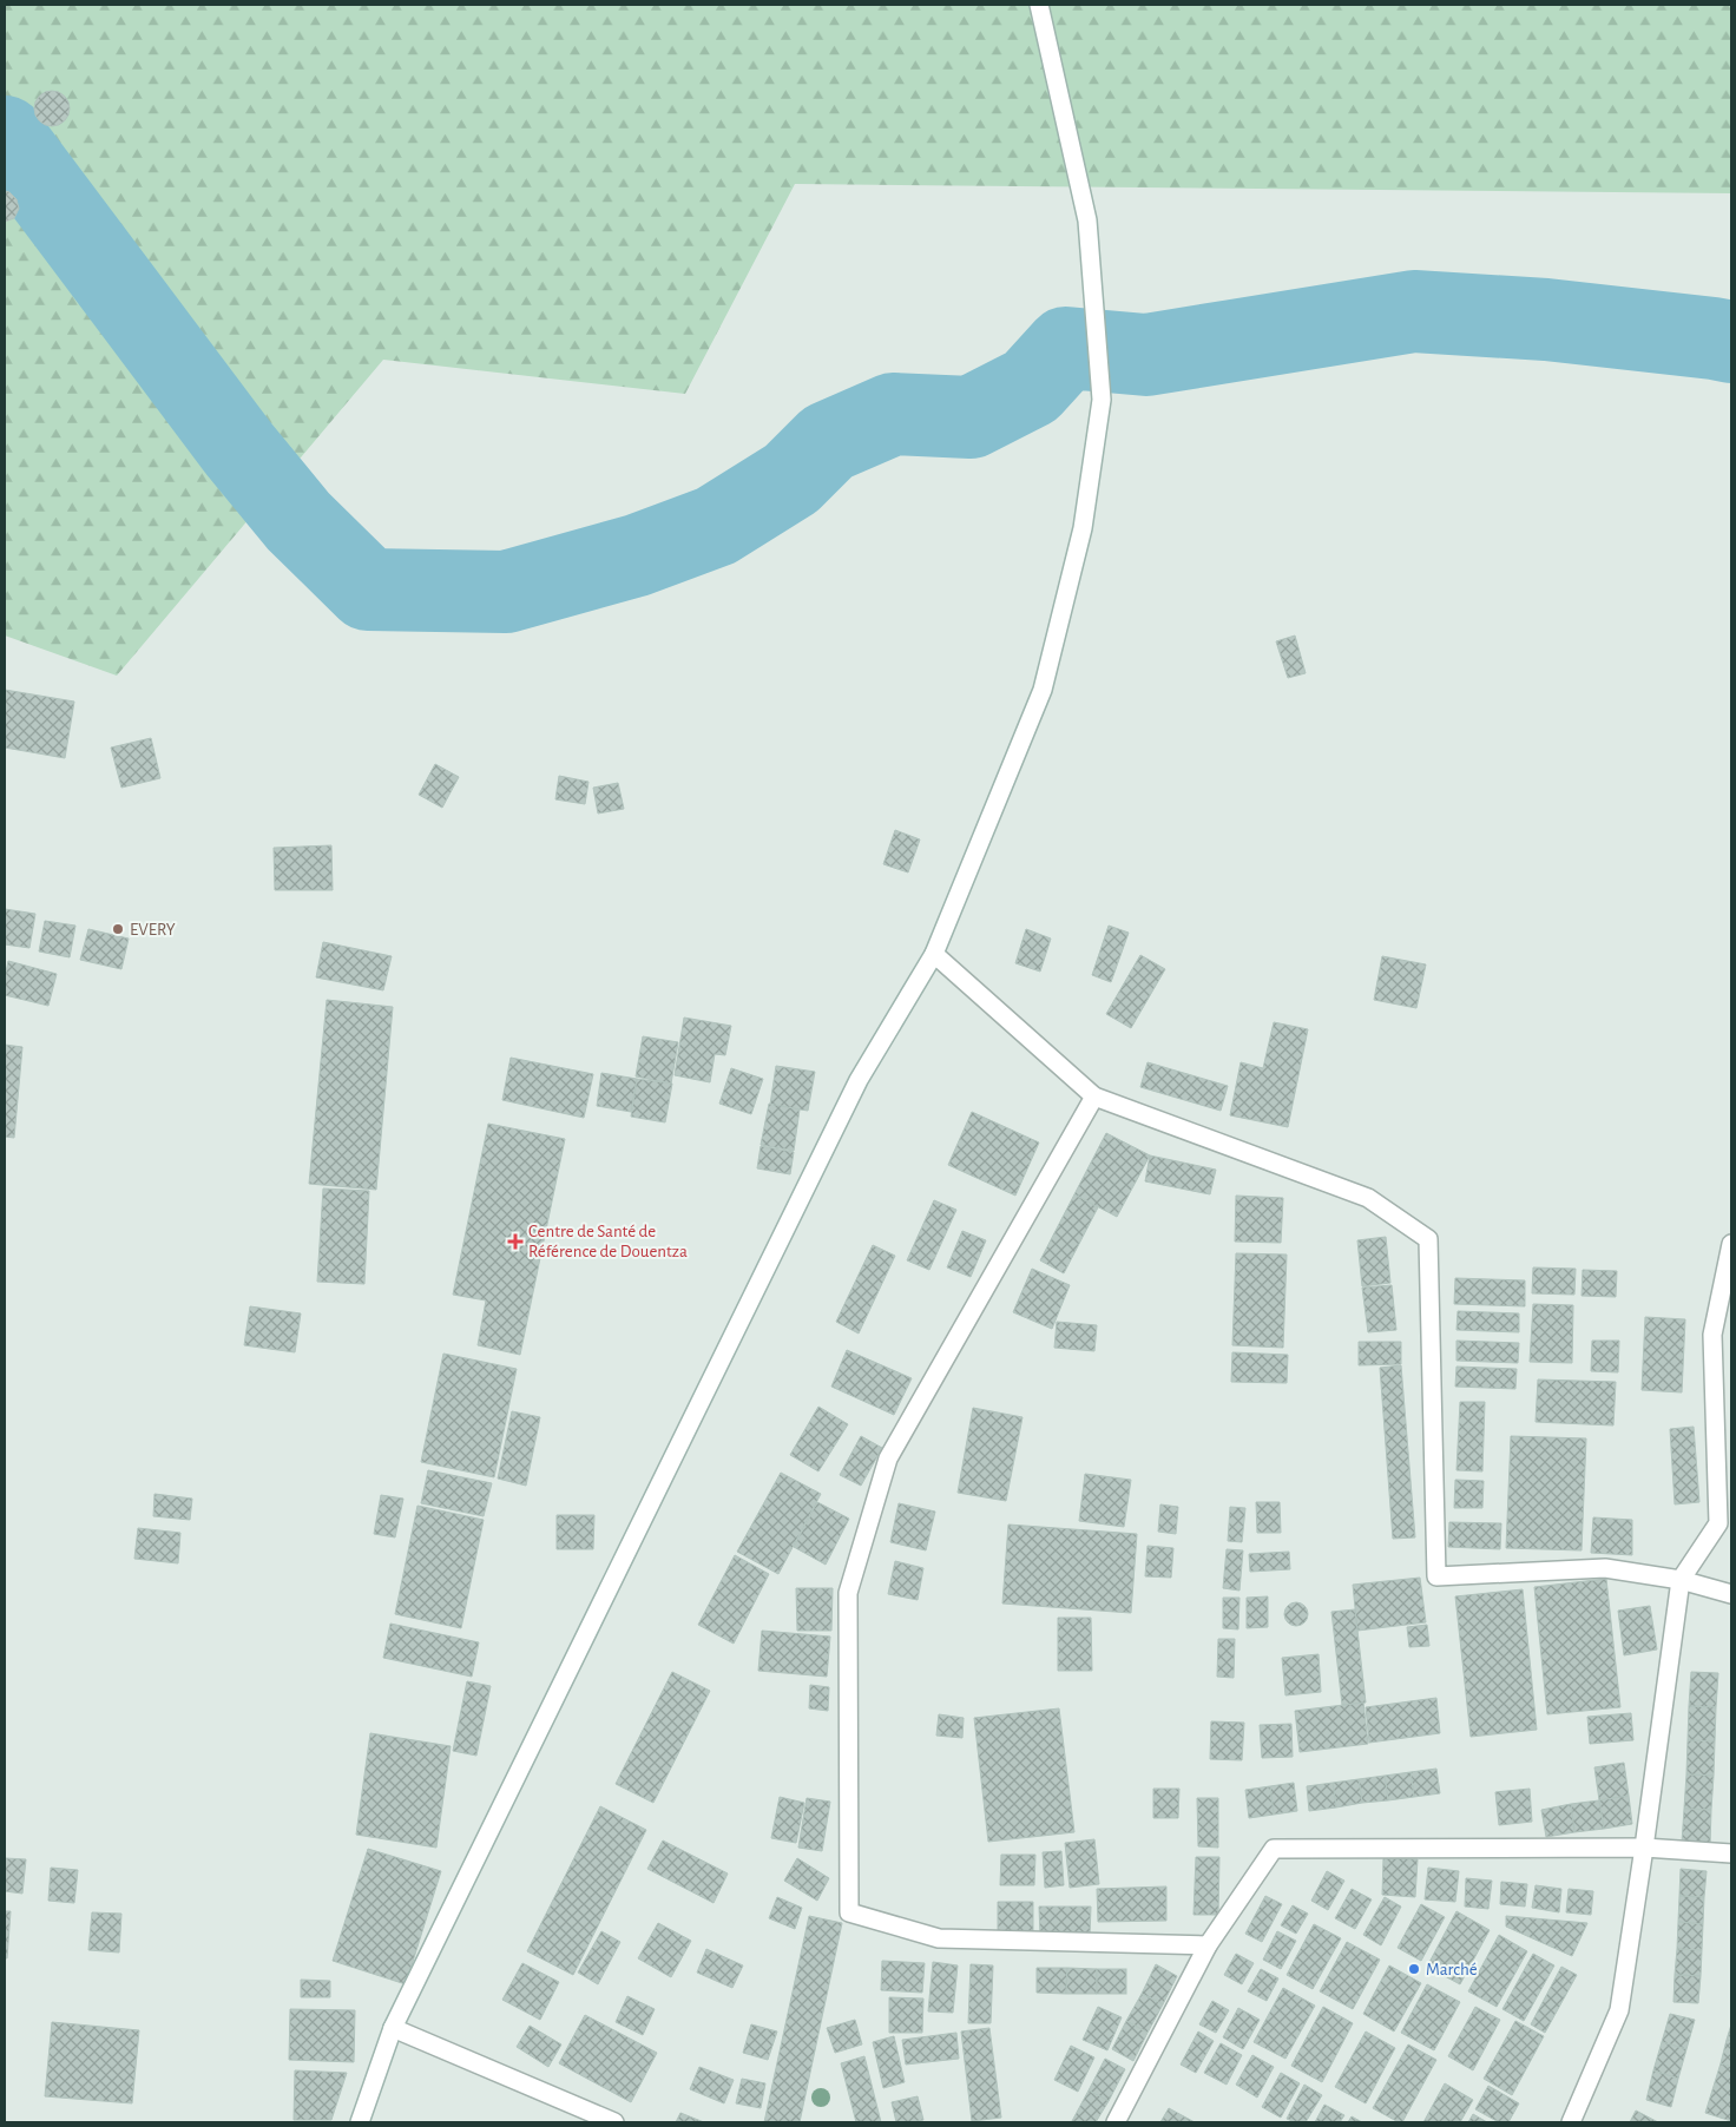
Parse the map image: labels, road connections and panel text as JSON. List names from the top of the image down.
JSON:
{
  "places": {
    "other": ["EVERY", "Marché"],
    "health": ["Centre de Santé de Référence de Douentza"]
  }
}
